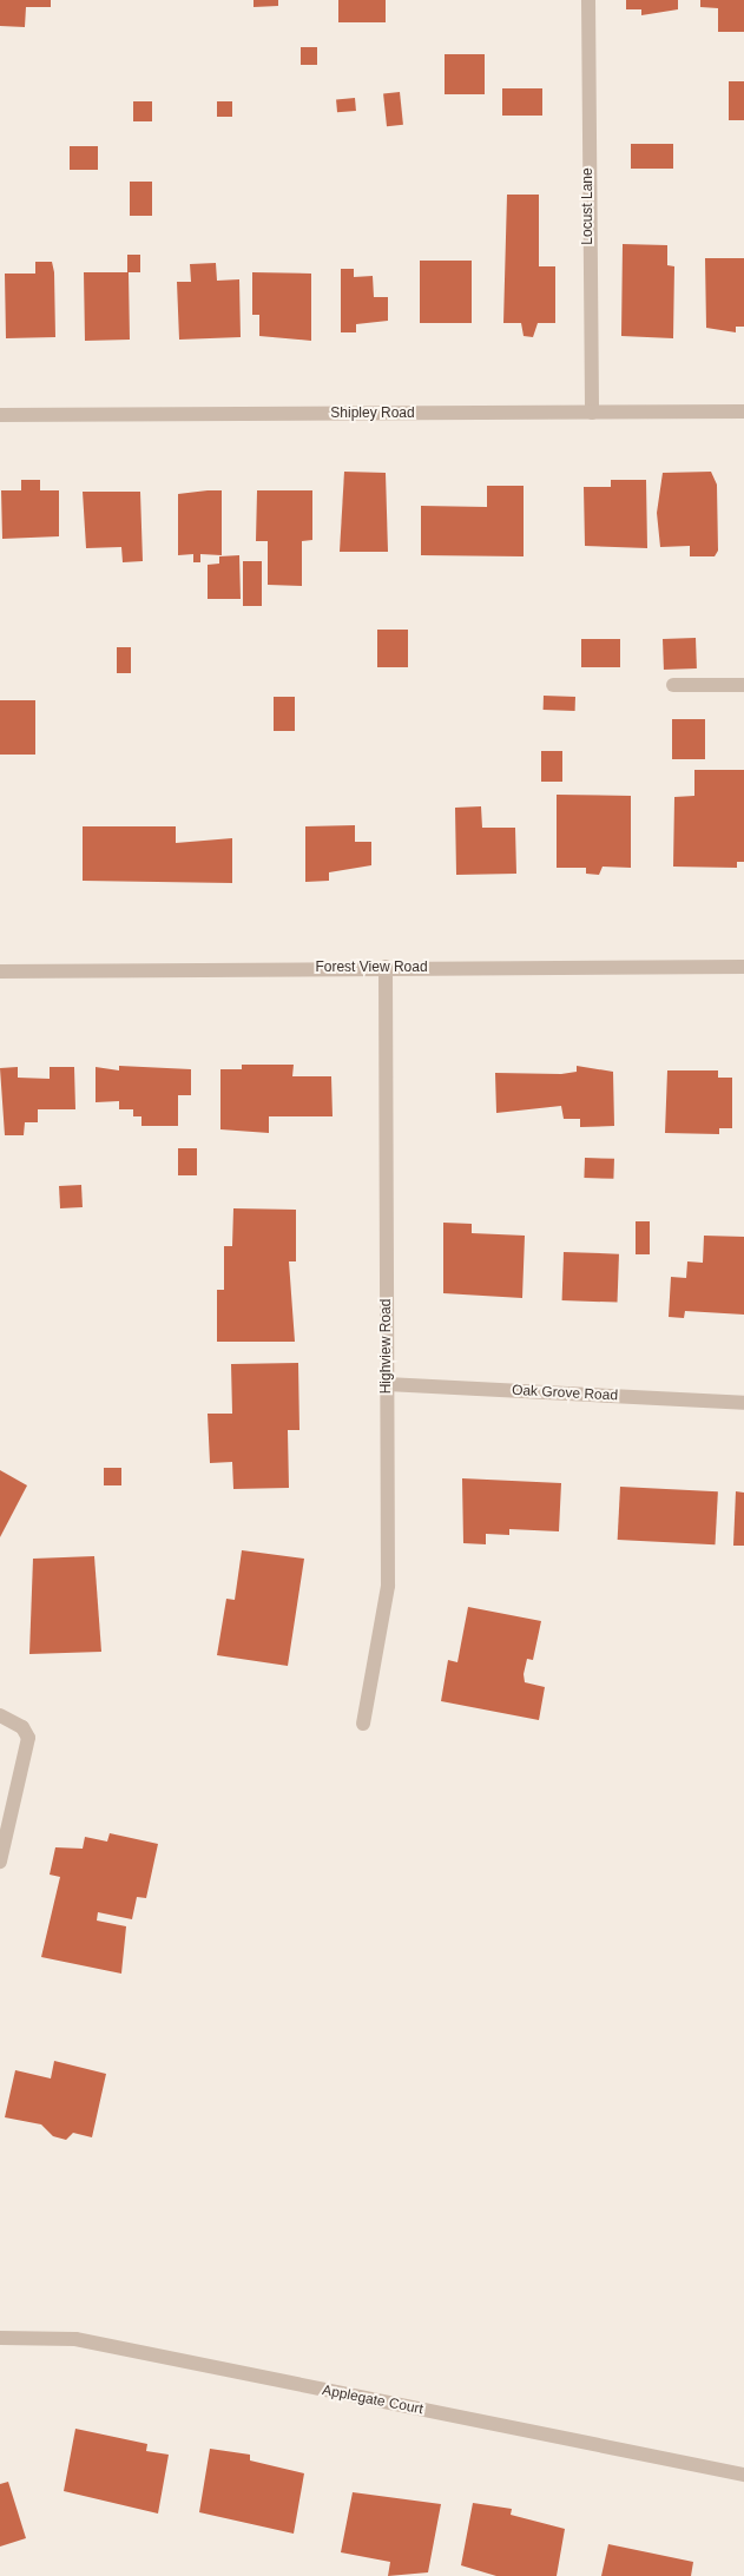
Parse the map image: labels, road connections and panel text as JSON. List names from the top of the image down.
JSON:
{
  "streets": {
    "street": [
      "Locust Lane",
      "Shipley Road",
      "Forest View Road",
      "Highview Road",
      "Oak Grove Road",
      "Applegate Court"
    ]
  },
  "crossings": [
    ["Locust Lane", "Shipley Road"],
    ["Forest View Road", "Highview Road"],
    ["Highview Road", "Oak Grove Road"]
  ]
}
